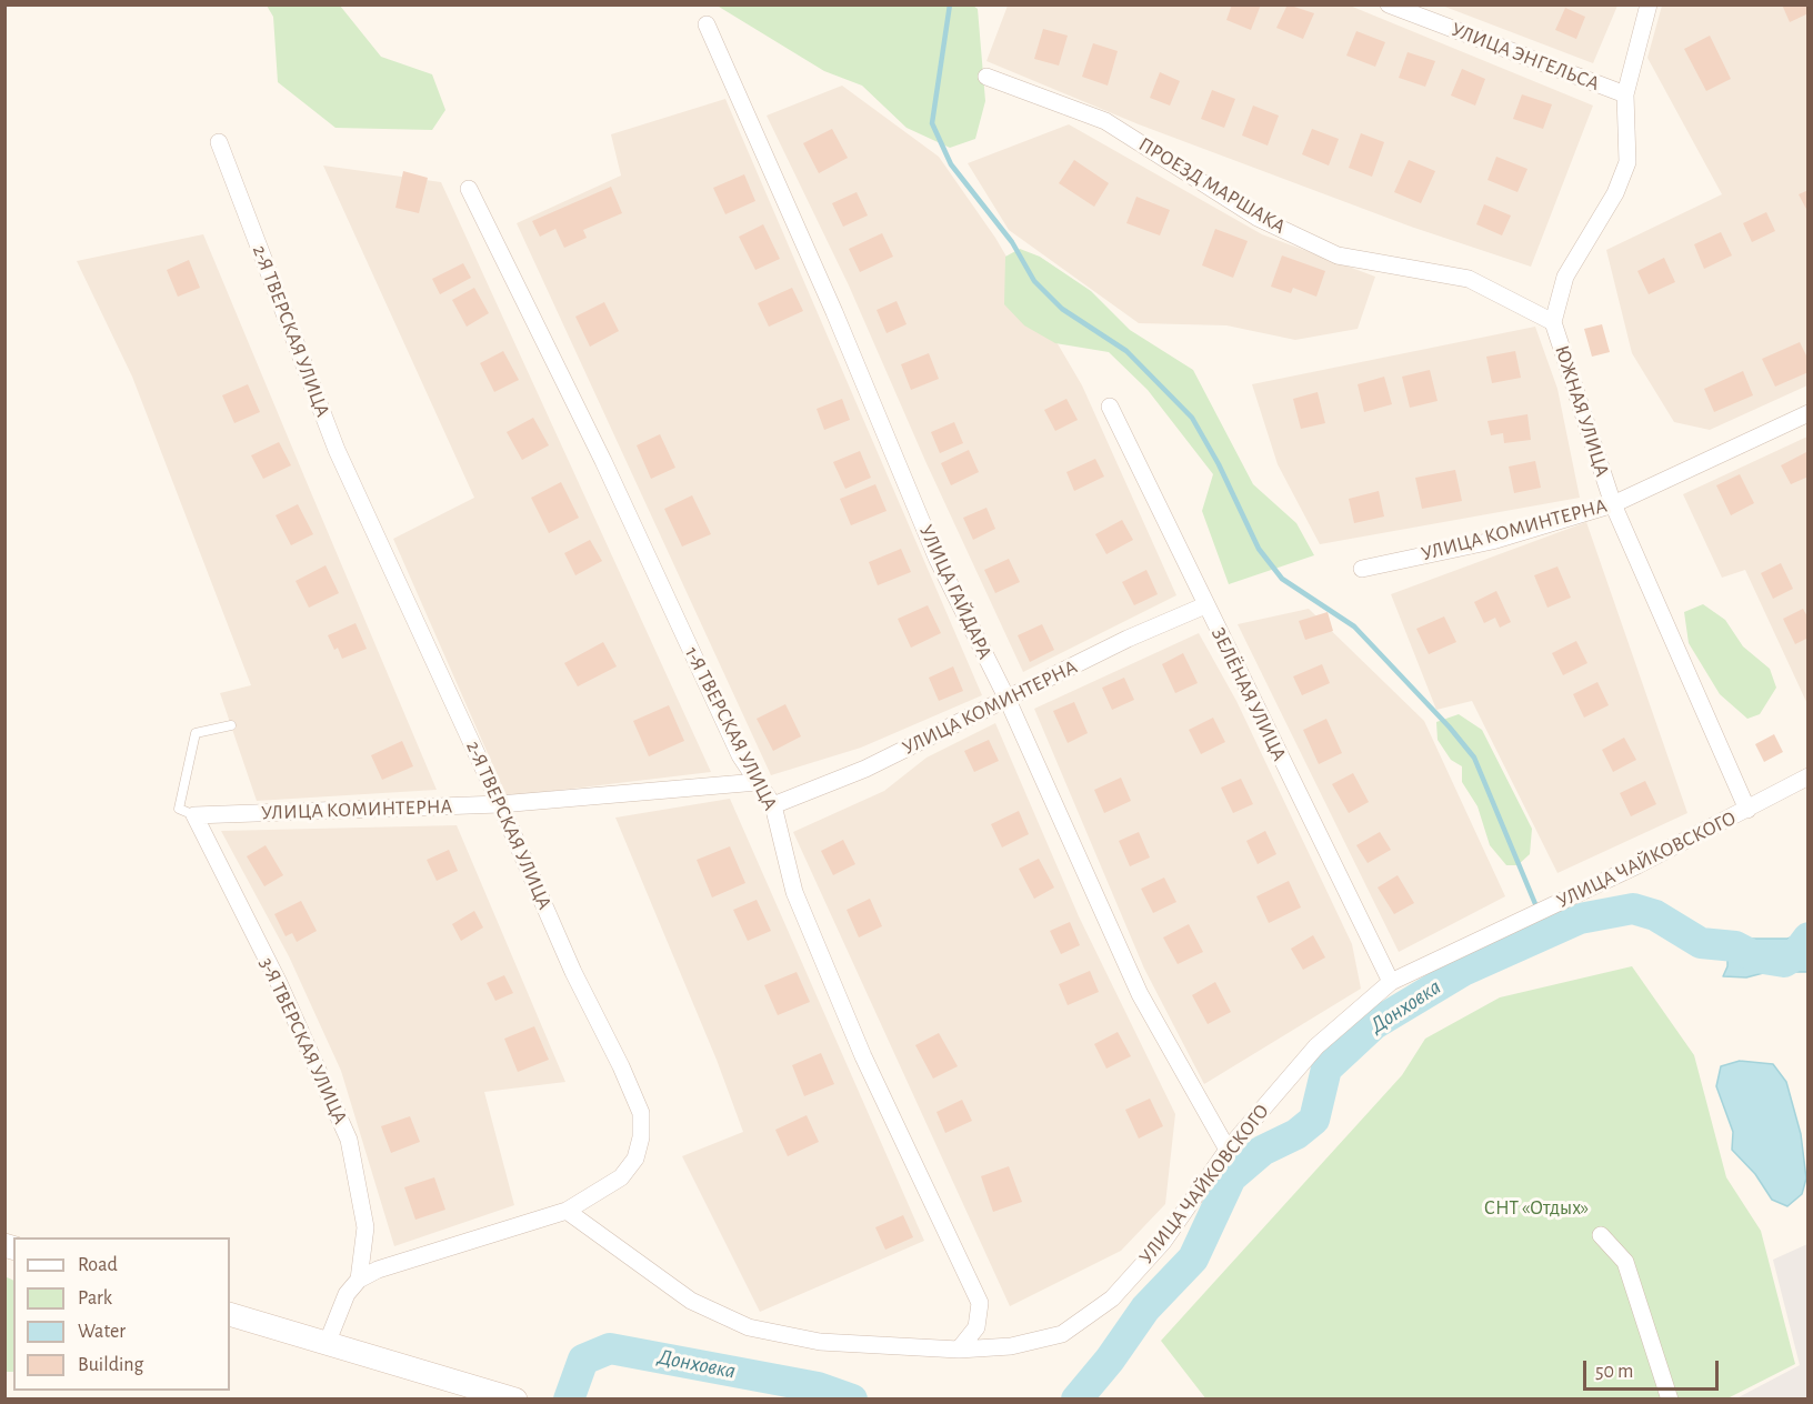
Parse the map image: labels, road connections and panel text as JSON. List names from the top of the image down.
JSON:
{
  "streets": {
    "street": [
      "УЛИЦА ЭНГЕЛЬСА",
      "ПРОЕЗД МАРШАКА",
      "2-Я ТВЕРСКАЯ УЛИЦА",
      "ЮЖНАЯ УЛИЦА",
      "УЛИЦА КОМИНТЕРНА",
      "УЛИЦА ГАЙДАРА",
      "ЗЕЛЁНАЯ УЛИЦА",
      "1-Я ТВЕРСКАЯ УЛИЦА",
      "УЛИЦА ЧАЙКОВСКОГО",
      "3-Я ТВЕРСКАЯ УЛИЦА"
    ]
  },
  "crossings": [
    ["УЛИЦА ЭНГЕЛЬСА", "ЮЖНАЯ УЛИЦА"],
    ["ПРОЕЗД МАРШАКА", "ЮЖНАЯ УЛИЦА"],
    ["2-Я ТВЕРСКАЯ УЛИЦА", "УЛИЦА КОМИНТЕРНА"],
    ["2-Я ТВЕРСКАЯ УЛИЦА", "УЛИЦА ЧАЙКОВСКОГО"],
    ["2-Я ТВЕРСКАЯ УЛИЦА", "3-Я ТВЕРСКАЯ УЛИЦА"],
    ["ЮЖНАЯ УЛИЦА", "УЛИЦА КОМИНТЕРНА"],
    ["ЮЖНАЯ УЛИЦА", "УЛИЦА ЧАЙКОВСКОГО"],
    ["УЛИЦА КОМИНТЕРНА", "УЛИЦА ГАЙДАРА"],
    ["УЛИЦА КОМИНТЕРНА", "ЗЕЛЁНАЯ УЛИЦА"],
    ["УЛИЦА КОМИНТЕРНА", "1-Я ТВЕРСКАЯ УЛИЦА"],
    ["УЛИЦА КОМИНТЕРНА", "3-Я ТВЕРСКАЯ УЛИЦА"],
    ["УЛИЦА ГАЙДАРА", "УЛИЦА ЧАЙКОВСКОГО"],
    ["ЗЕЛЁНАЯ УЛИЦА", "УЛИЦА ЧАЙКОВСКОГО"],
    ["1-Я ТВЕРСКАЯ УЛИЦА", "УЛИЦА ЧАЙКОВСКОГО"]
  ],
  "water": ["Донховка"],
  "parks": ["СНТ «Отдых»"],
  "legend": [
    "Road",
    "Park",
    "Water",
    "Building"
  ],
  "scale_bar": "50 m"
}
